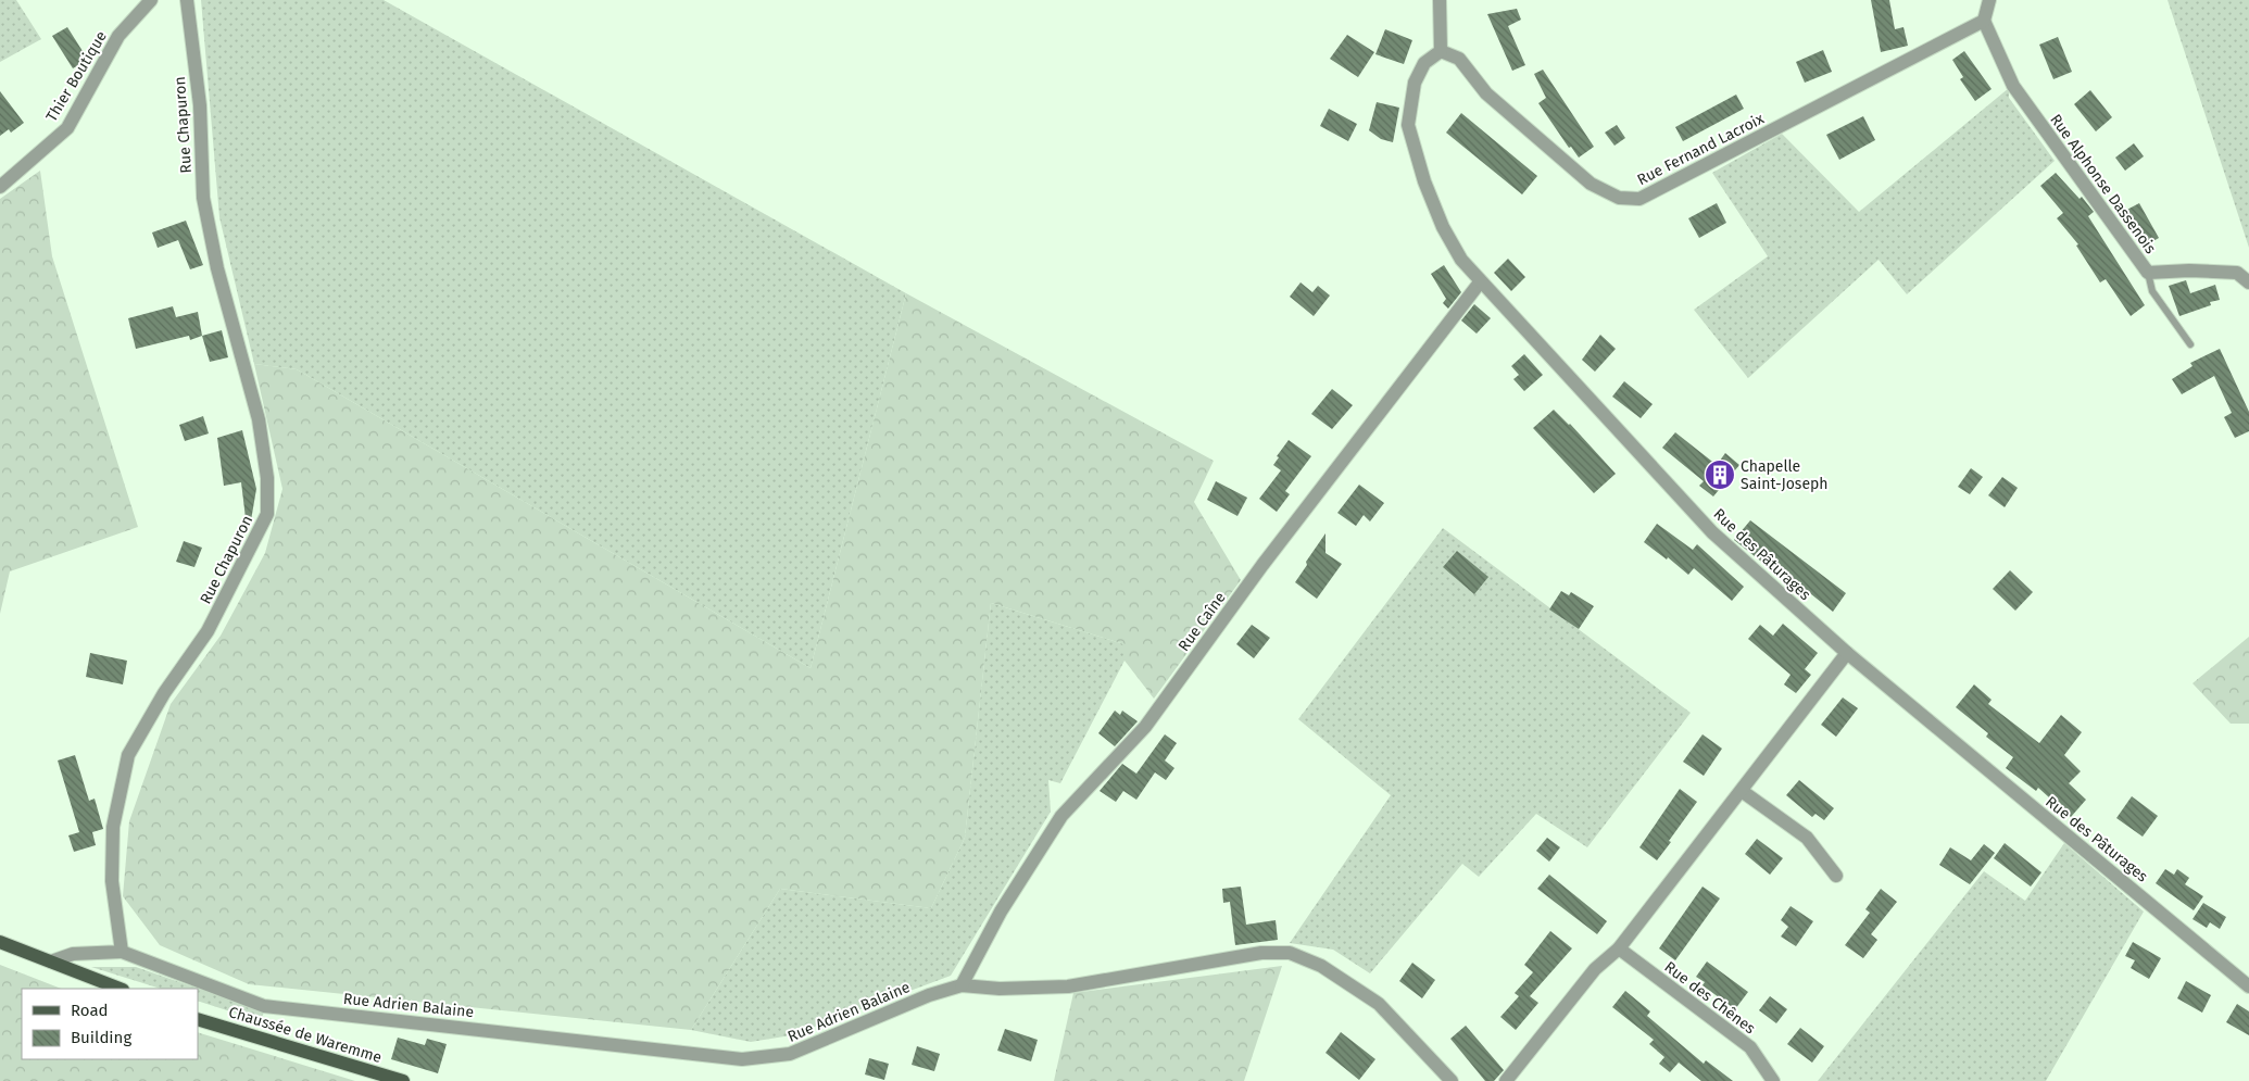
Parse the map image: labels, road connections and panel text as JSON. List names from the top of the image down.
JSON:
{
  "streets": {
    "main road": ["Chaussée de Waremme"],
    "street": [
      "Thier Boutique",
      "Rue Chapuron",
      "Rue Fernand Lacroix",
      "Rue Alphonse Dassenois",
      "Rue des Pâturages",
      "Rue Caîne",
      "Rue des Chênes",
      "Rue Adrien Balaine"
    ]
  },
  "crossings": [
    ["Rue Chapuron", "Rue Adrien Balaine"],
    ["Rue Fernand Lacroix", "Rue Alphonse Dassenois"],
    ["Rue Fernand Lacroix", "Rue des Pâturages"],
    ["Rue des Pâturages", "Rue Caîne"],
    ["Rue Caîne", "Rue Adrien Balaine"]
  ],
  "places": {
    "building": ["Chapelle Saint-Joseph"]
  },
  "legend": ["Road", "Building"]
}
